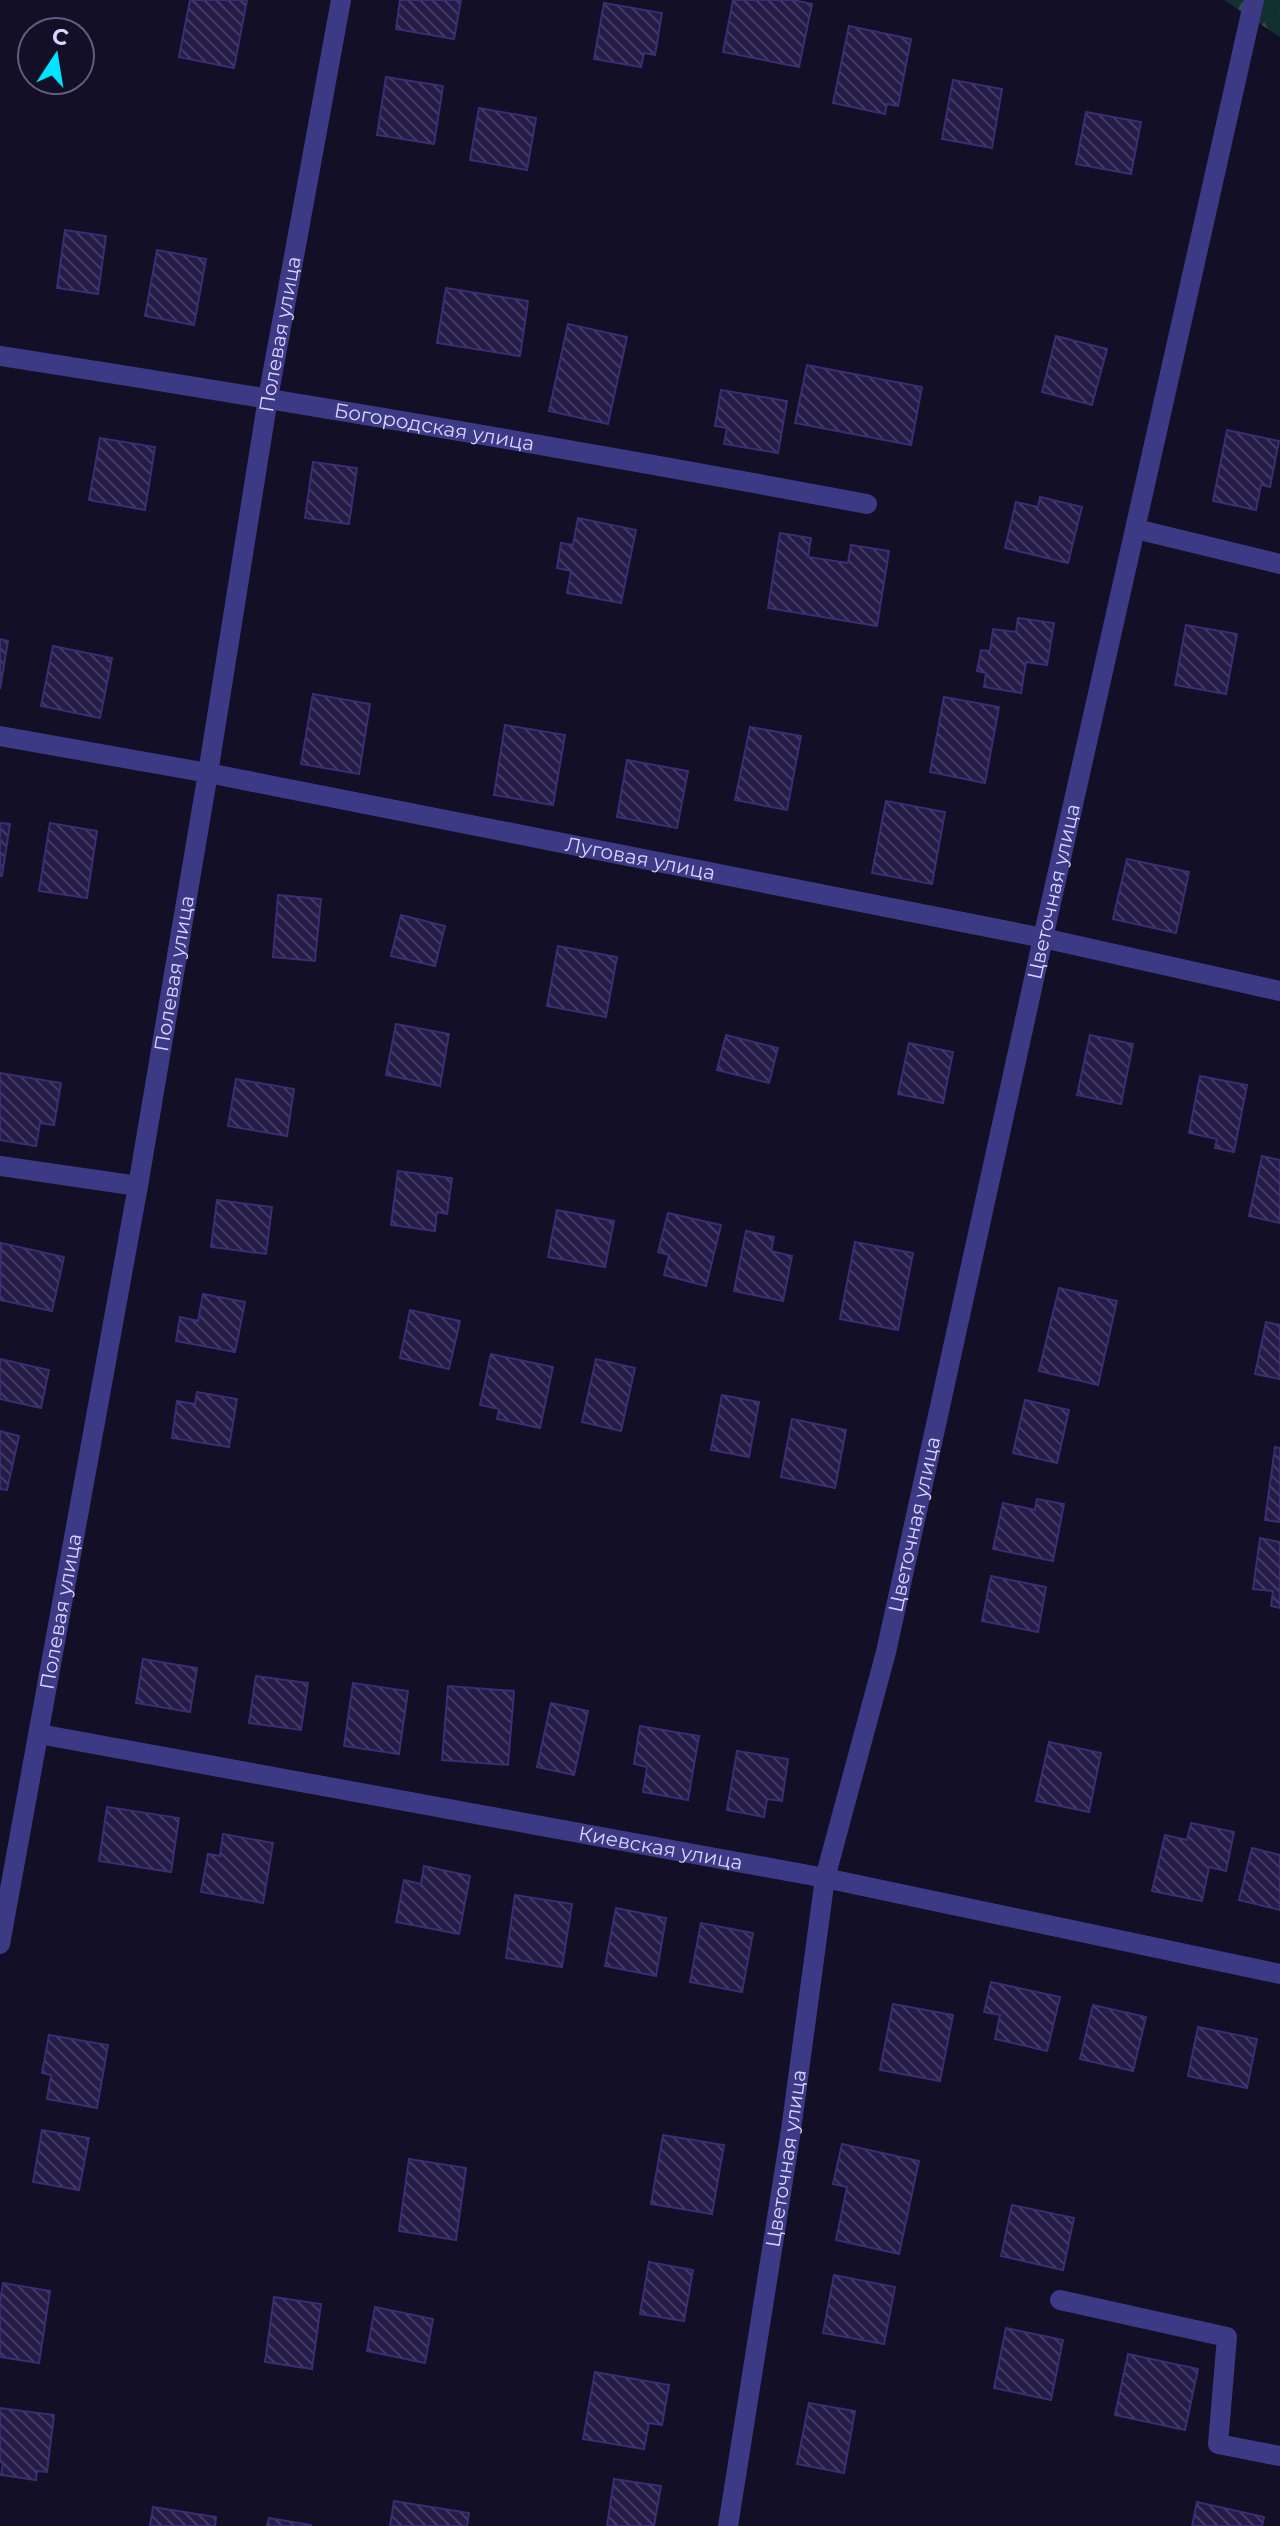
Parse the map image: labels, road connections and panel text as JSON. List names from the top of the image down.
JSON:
{
  "streets": {
    "street": [
      "Полевая улица",
      "Богородская улица",
      "Луговая улица",
      "Цветочная улица",
      "Киевская улица"
    ]
  },
  "crossings": [
    ["Полевая улица", "Богородская улица"],
    ["Полевая улица", "Луговая улица"],
    ["Полевая улица", "Киевская улица"],
    ["Луговая улица", "Цветочная улица"],
    ["Цветочная улица", "Киевская улица"]
  ],
  "north": "top"
}
